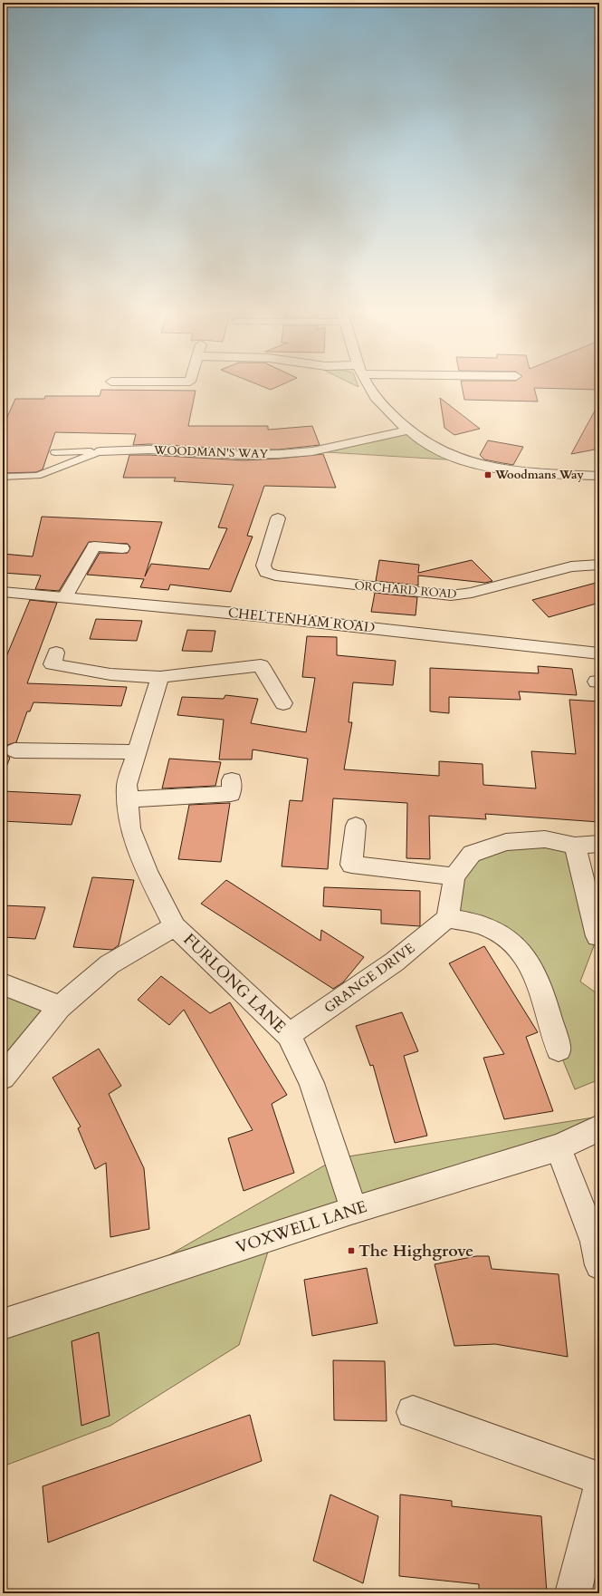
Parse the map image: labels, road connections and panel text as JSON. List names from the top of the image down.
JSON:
{
  "streets": {
    "street": [
      "WOODMAN'S WAY",
      "ORCHARD ROAD",
      "CHELTENHAM ROAD",
      "GRANGE DRIVE",
      "FURLONG LANE",
      "VOXWELL LANE"
    ]
  },
  "crossings": [
    ["GRANGE DRIVE", "FURLONG LANE"],
    ["FURLONG LANE", "VOXWELL LANE"]
  ],
  "places": {
    "transit": ["Woodmans Way", "The Highgrove"]
  }
}
